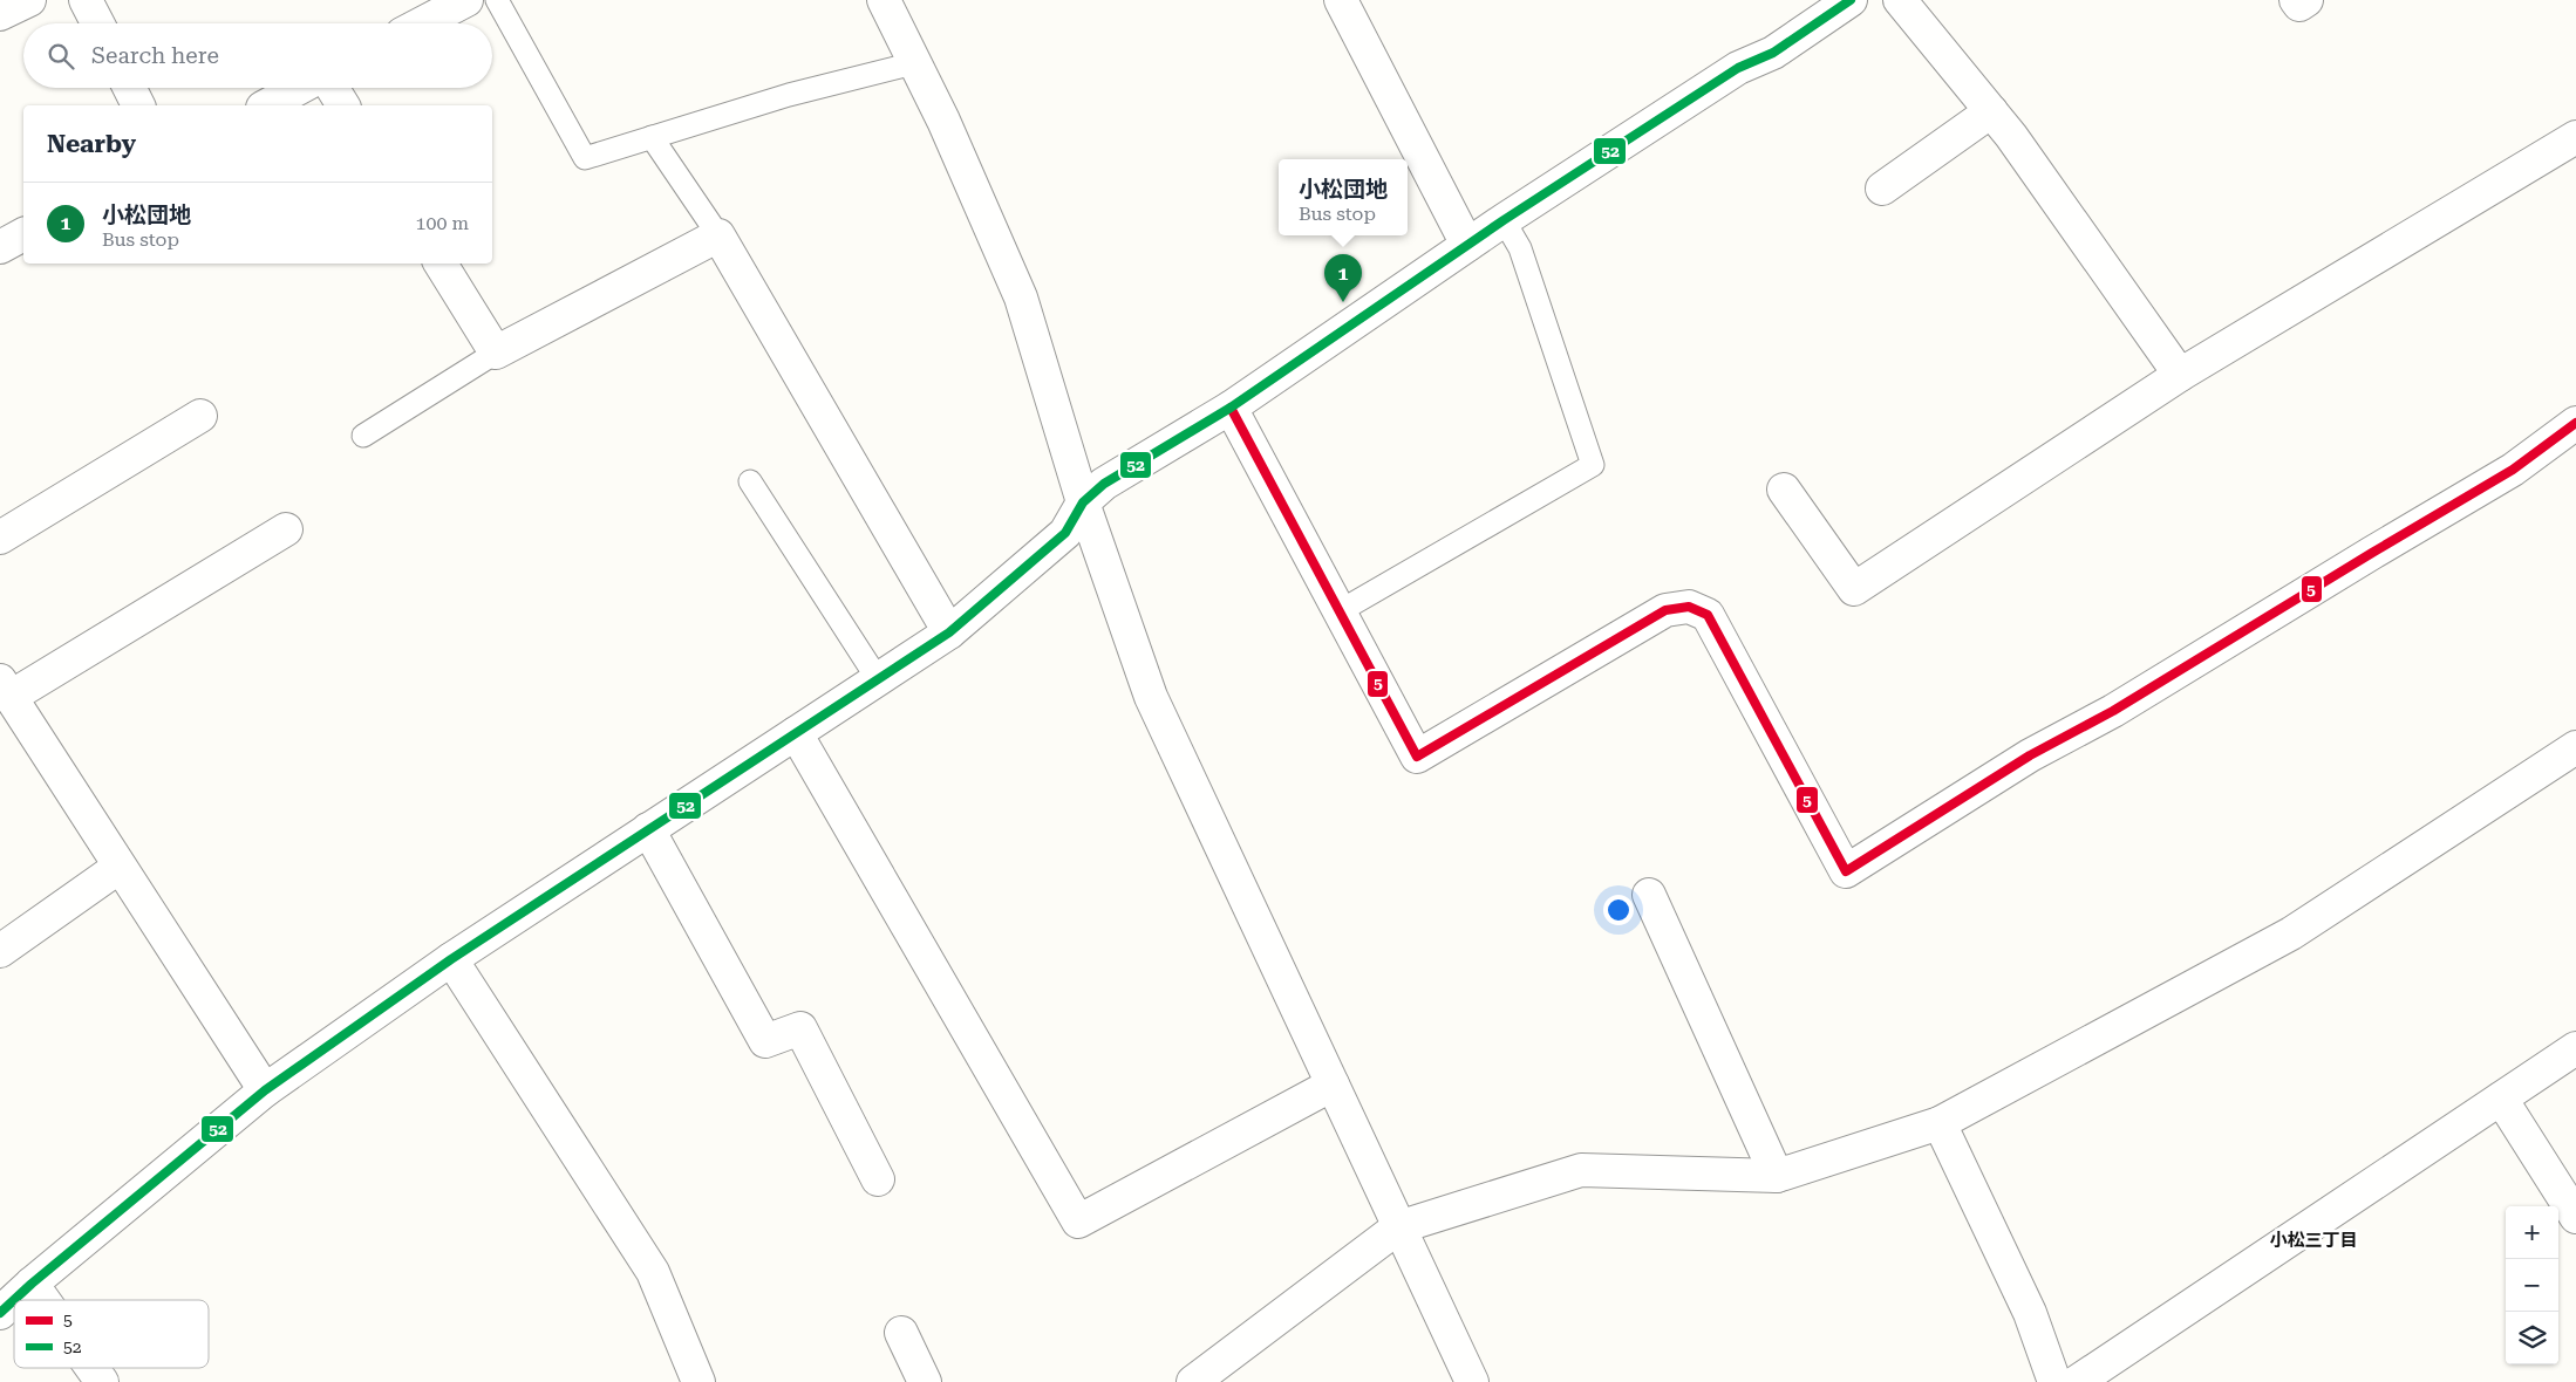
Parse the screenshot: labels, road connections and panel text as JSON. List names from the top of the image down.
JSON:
{
  "districts": ["小松三丁目"],
  "lines": ["transit line 52", "transit line 5"],
  "legend": ["5", "52"],
  "page": {
    "search": "Search here",
    "heading": "Nearby",
    "popup": ["小松団地", "Bus stop"],
    "list": [
      {
        "mark": "1",
        "name": "小松団地",
        "note": "Bus stop",
        "value": "100 m"
      }
    ],
    "pins": "1",
    "map_buttons": ["+", "−"]
  }
}
